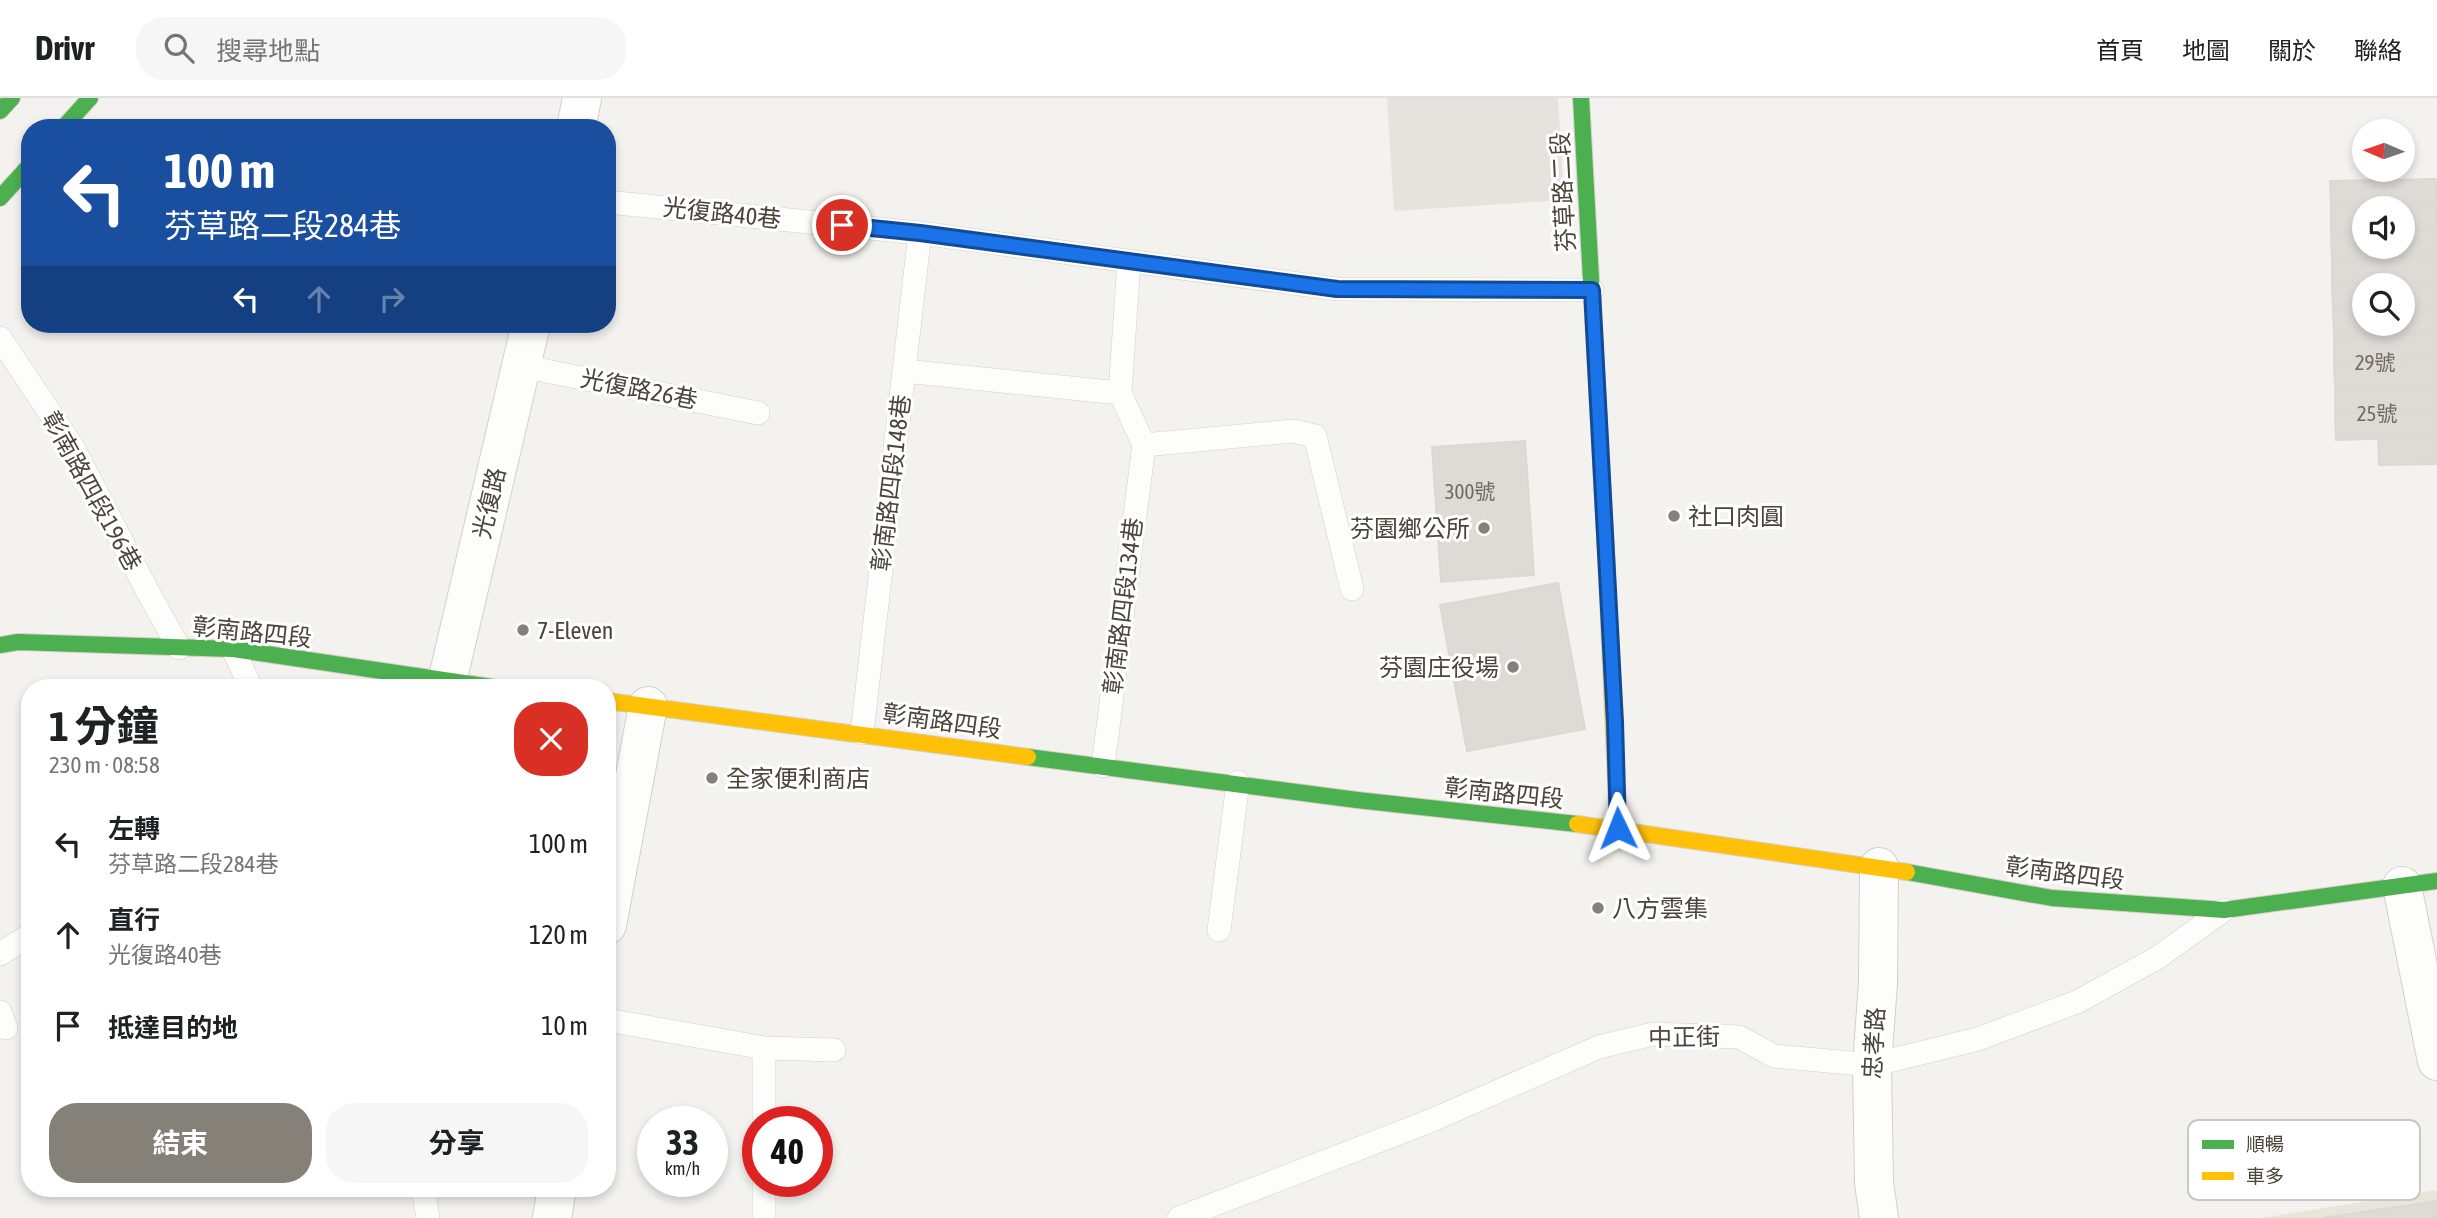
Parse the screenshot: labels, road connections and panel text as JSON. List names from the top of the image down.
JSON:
{
  "streets": {
    "street": [
      "芬草路二段",
      "光復路",
      "彰南路四段",
      "忠孝路"
    ],
    "lane": [
      "光復路40巷",
      "光復路26巷",
      "彰南路四段148巷",
      "彰南路四段196巷",
      "彰南路四段134巷",
      "中正街"
    ]
  },
  "crossings": [
    ["芬草路二段", "光復路40巷"],
    ["芬草路二段", "彰南路四段"],
    ["光復路40巷", "彰南路四段148巷"],
    ["光復路26巷", "光復路"],
    ["彰南路四段148巷", "彰南路四段"],
    ["彰南路四段196巷", "彰南路四段"],
    ["彰南路四段134巷", "彰南路四段"],
    ["彰南路四段", "中正街"],
    ["彰南路四段", "忠孝路"],
    ["中正街", "忠孝路"]
  ],
  "places": [
    "社口肉圓",
    "芬園鄉公所",
    "7-Eleven",
    "芬園庄役場",
    "全家便利商店",
    "八方雲集"
  ],
  "house_numbers": ["29號", "25號", "300號"],
  "legend": ["順暢", "車多"],
  "north": "left",
  "page": {
    "header": "Drivr",
    "search": "搜尋地點",
    "nav": [
      "首頁",
      "地圖",
      "關於",
      "聯絡"
    ],
    "turn": ["100 m", "芬草路二段284巷"],
    "heading": ["1 分鐘", "230 m · 08:58"],
    "list": [
      {
        "name": "左轉",
        "note": "芬草路二段284巷",
        "value": "100 m"
      },
      {
        "name": "直行",
        "note": "光復路40巷",
        "value": "120 m"
      },
      {
        "name": "抵達目的地",
        "value": "10 m"
      }
    ],
    "buttons": ["結束", "分享"],
    "speed": "33 km/h",
    "limit": "40"
  }
}
